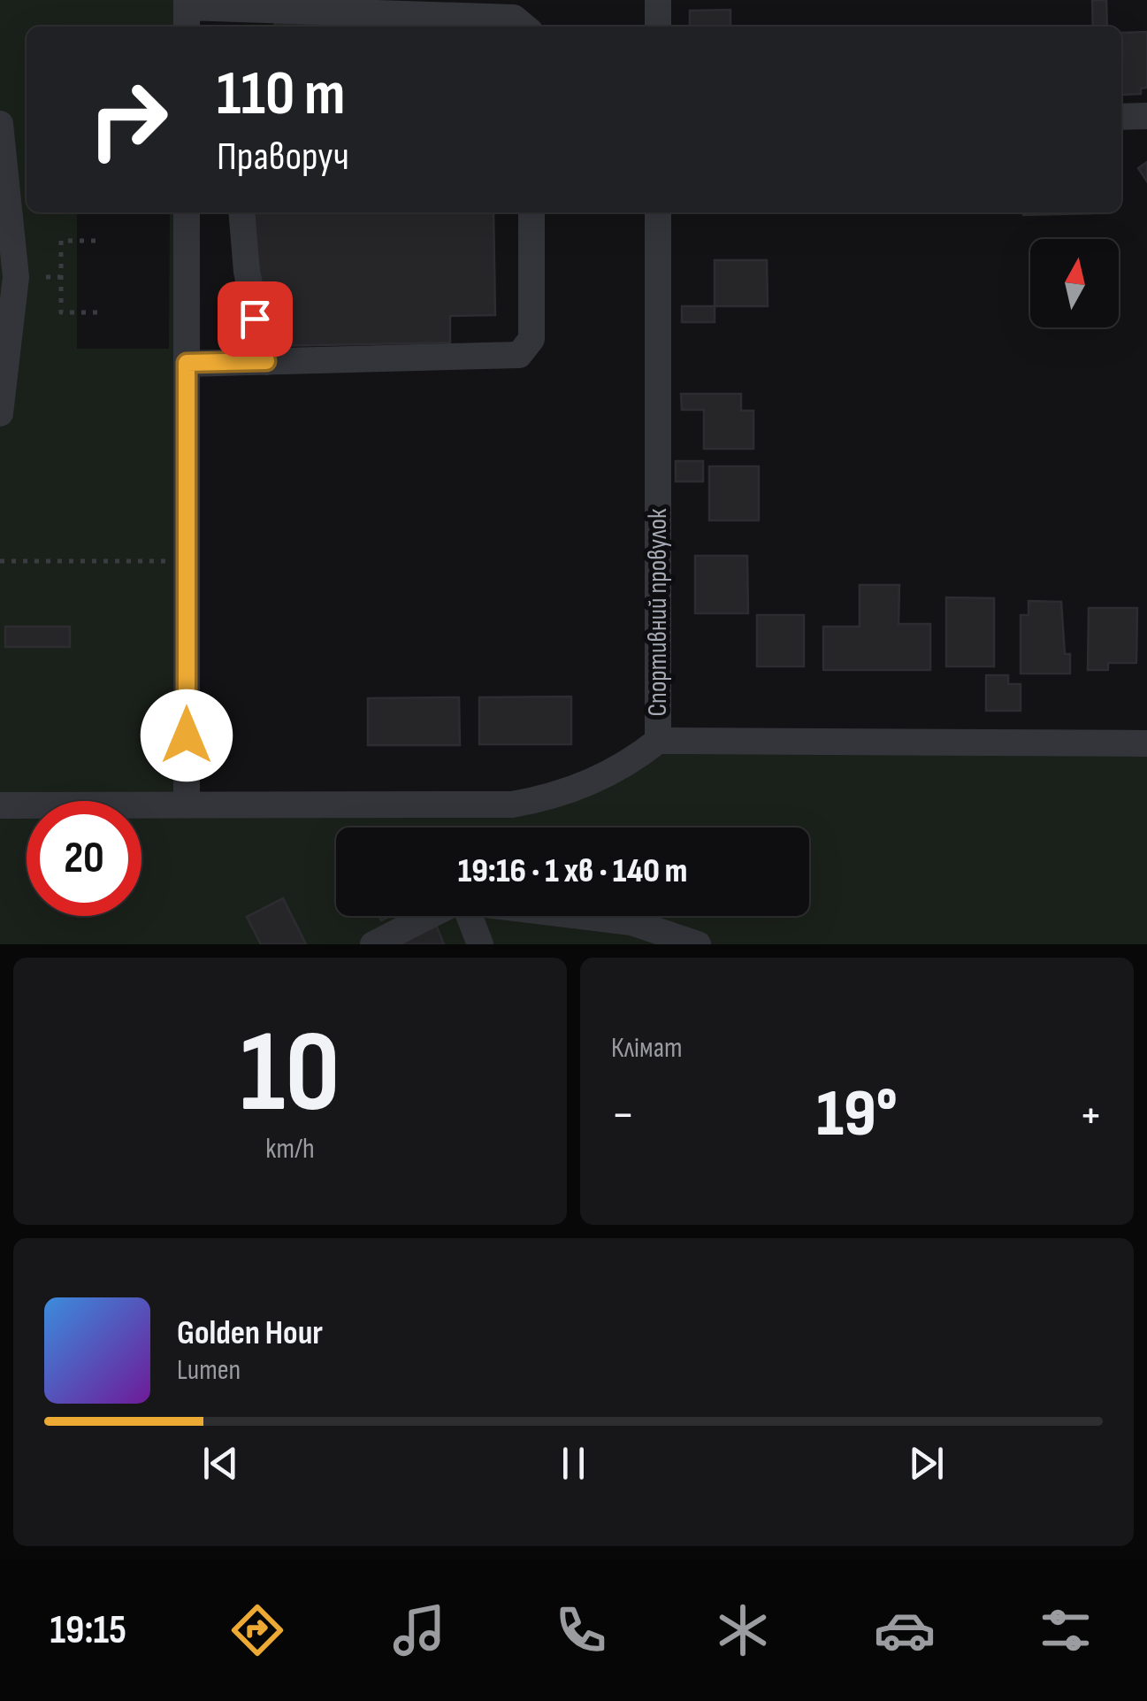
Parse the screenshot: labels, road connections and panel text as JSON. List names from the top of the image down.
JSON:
{
  "streets": {
    "street": ["Спортивний провулок"]
  },
  "north": "top",
  "page": {
    "turn": ["110 m", "Праворуч"],
    "limit": "20",
    "trip": "19:16 · 1 хв · 140 m",
    "tile": [
      ["10", "km/h"],
      "Клімат"
    ],
    "heat": ["−", "19°", "+"],
    "song": ["Golden Hour", "Lumen"],
    "tabs": "19:15"
  }
}
